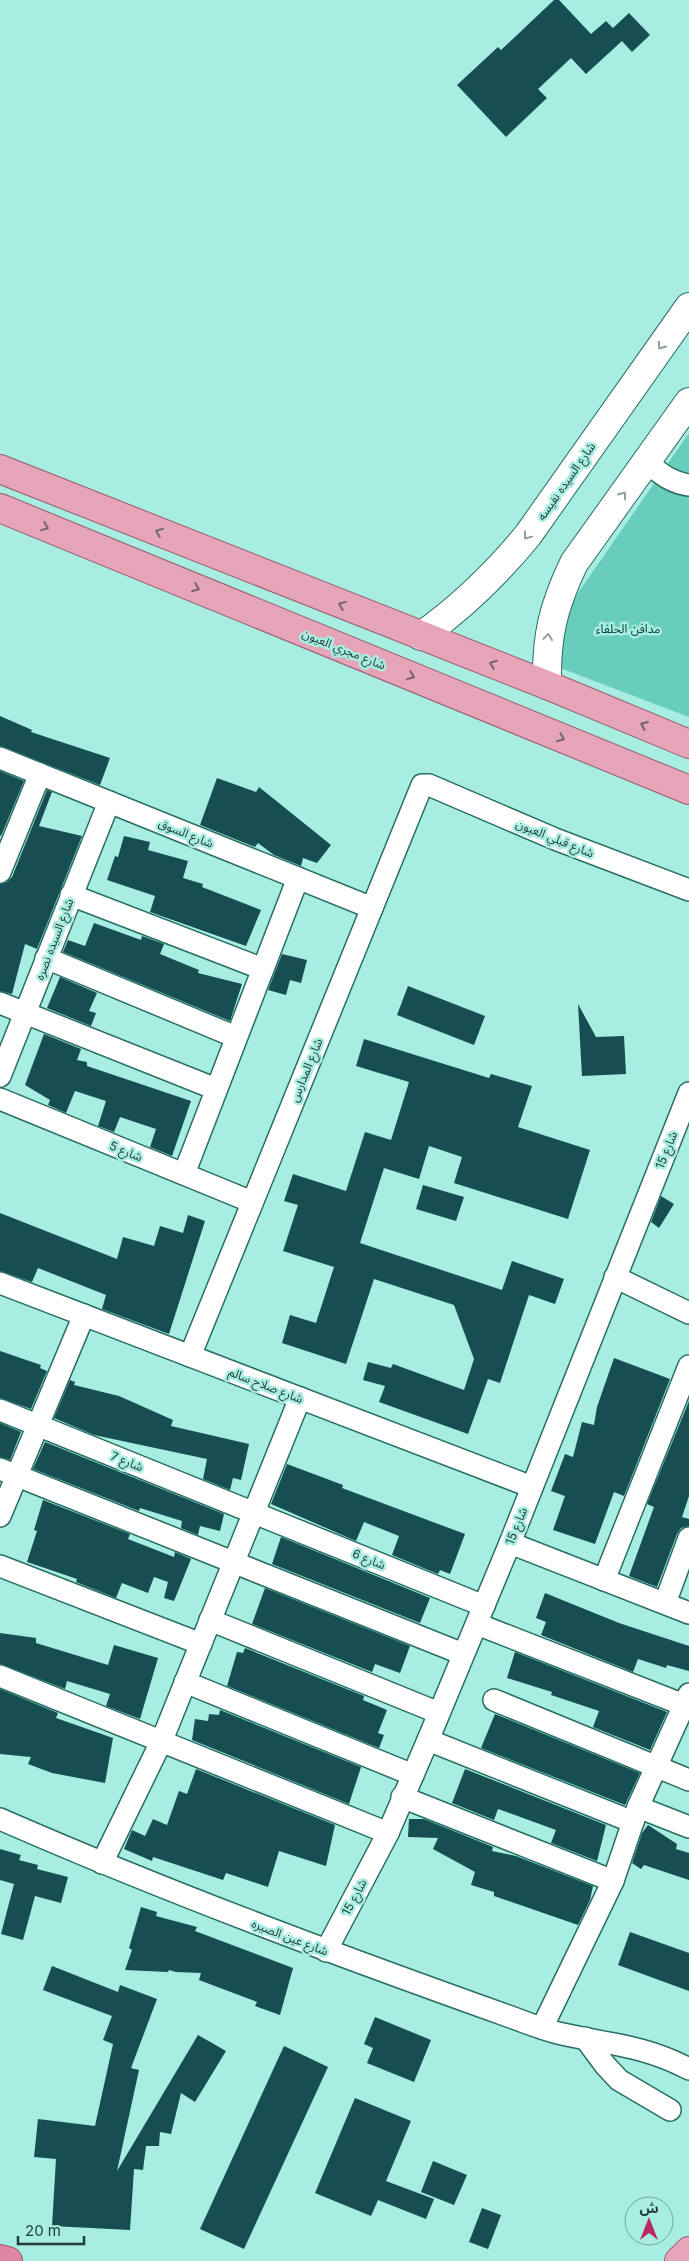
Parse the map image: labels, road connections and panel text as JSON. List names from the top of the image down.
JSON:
{
  "streets": {
    "main road": ["شارع مجري العيون"],
    "street": [
      "شارع السيده نفيسه",
      "شارع السوق",
      "شارع قبلي العيون",
      "شارع السيده نصره",
      "شارع المدارس",
      "شارع 15",
      "شارع 5",
      "شارع صلاح سالم",
      "شارع 7",
      "شارع 6",
      "شارع عين الصيره"
    ]
  },
  "crossings": [
    ["شارع السوق", "شارع السيده نصره"],
    ["شارع السوق", "شارع المدارس"],
    ["شارع قبلي العيون", "شارع المدارس"],
    ["شارع المدارس", "شارع 5"],
    ["شارع المدارس", "شارع صلاح سالم"],
    ["شارع 15", "شارع صلاح سالم"],
    ["شارع 15", "شارع 6"],
    ["شارع 15", "شارع عين الصيره"],
    ["شارع 7", "شارع 6"]
  ],
  "parks": ["مدافن الحلفاء"],
  "scale_bar": "20 m",
  "north": "top"
}
